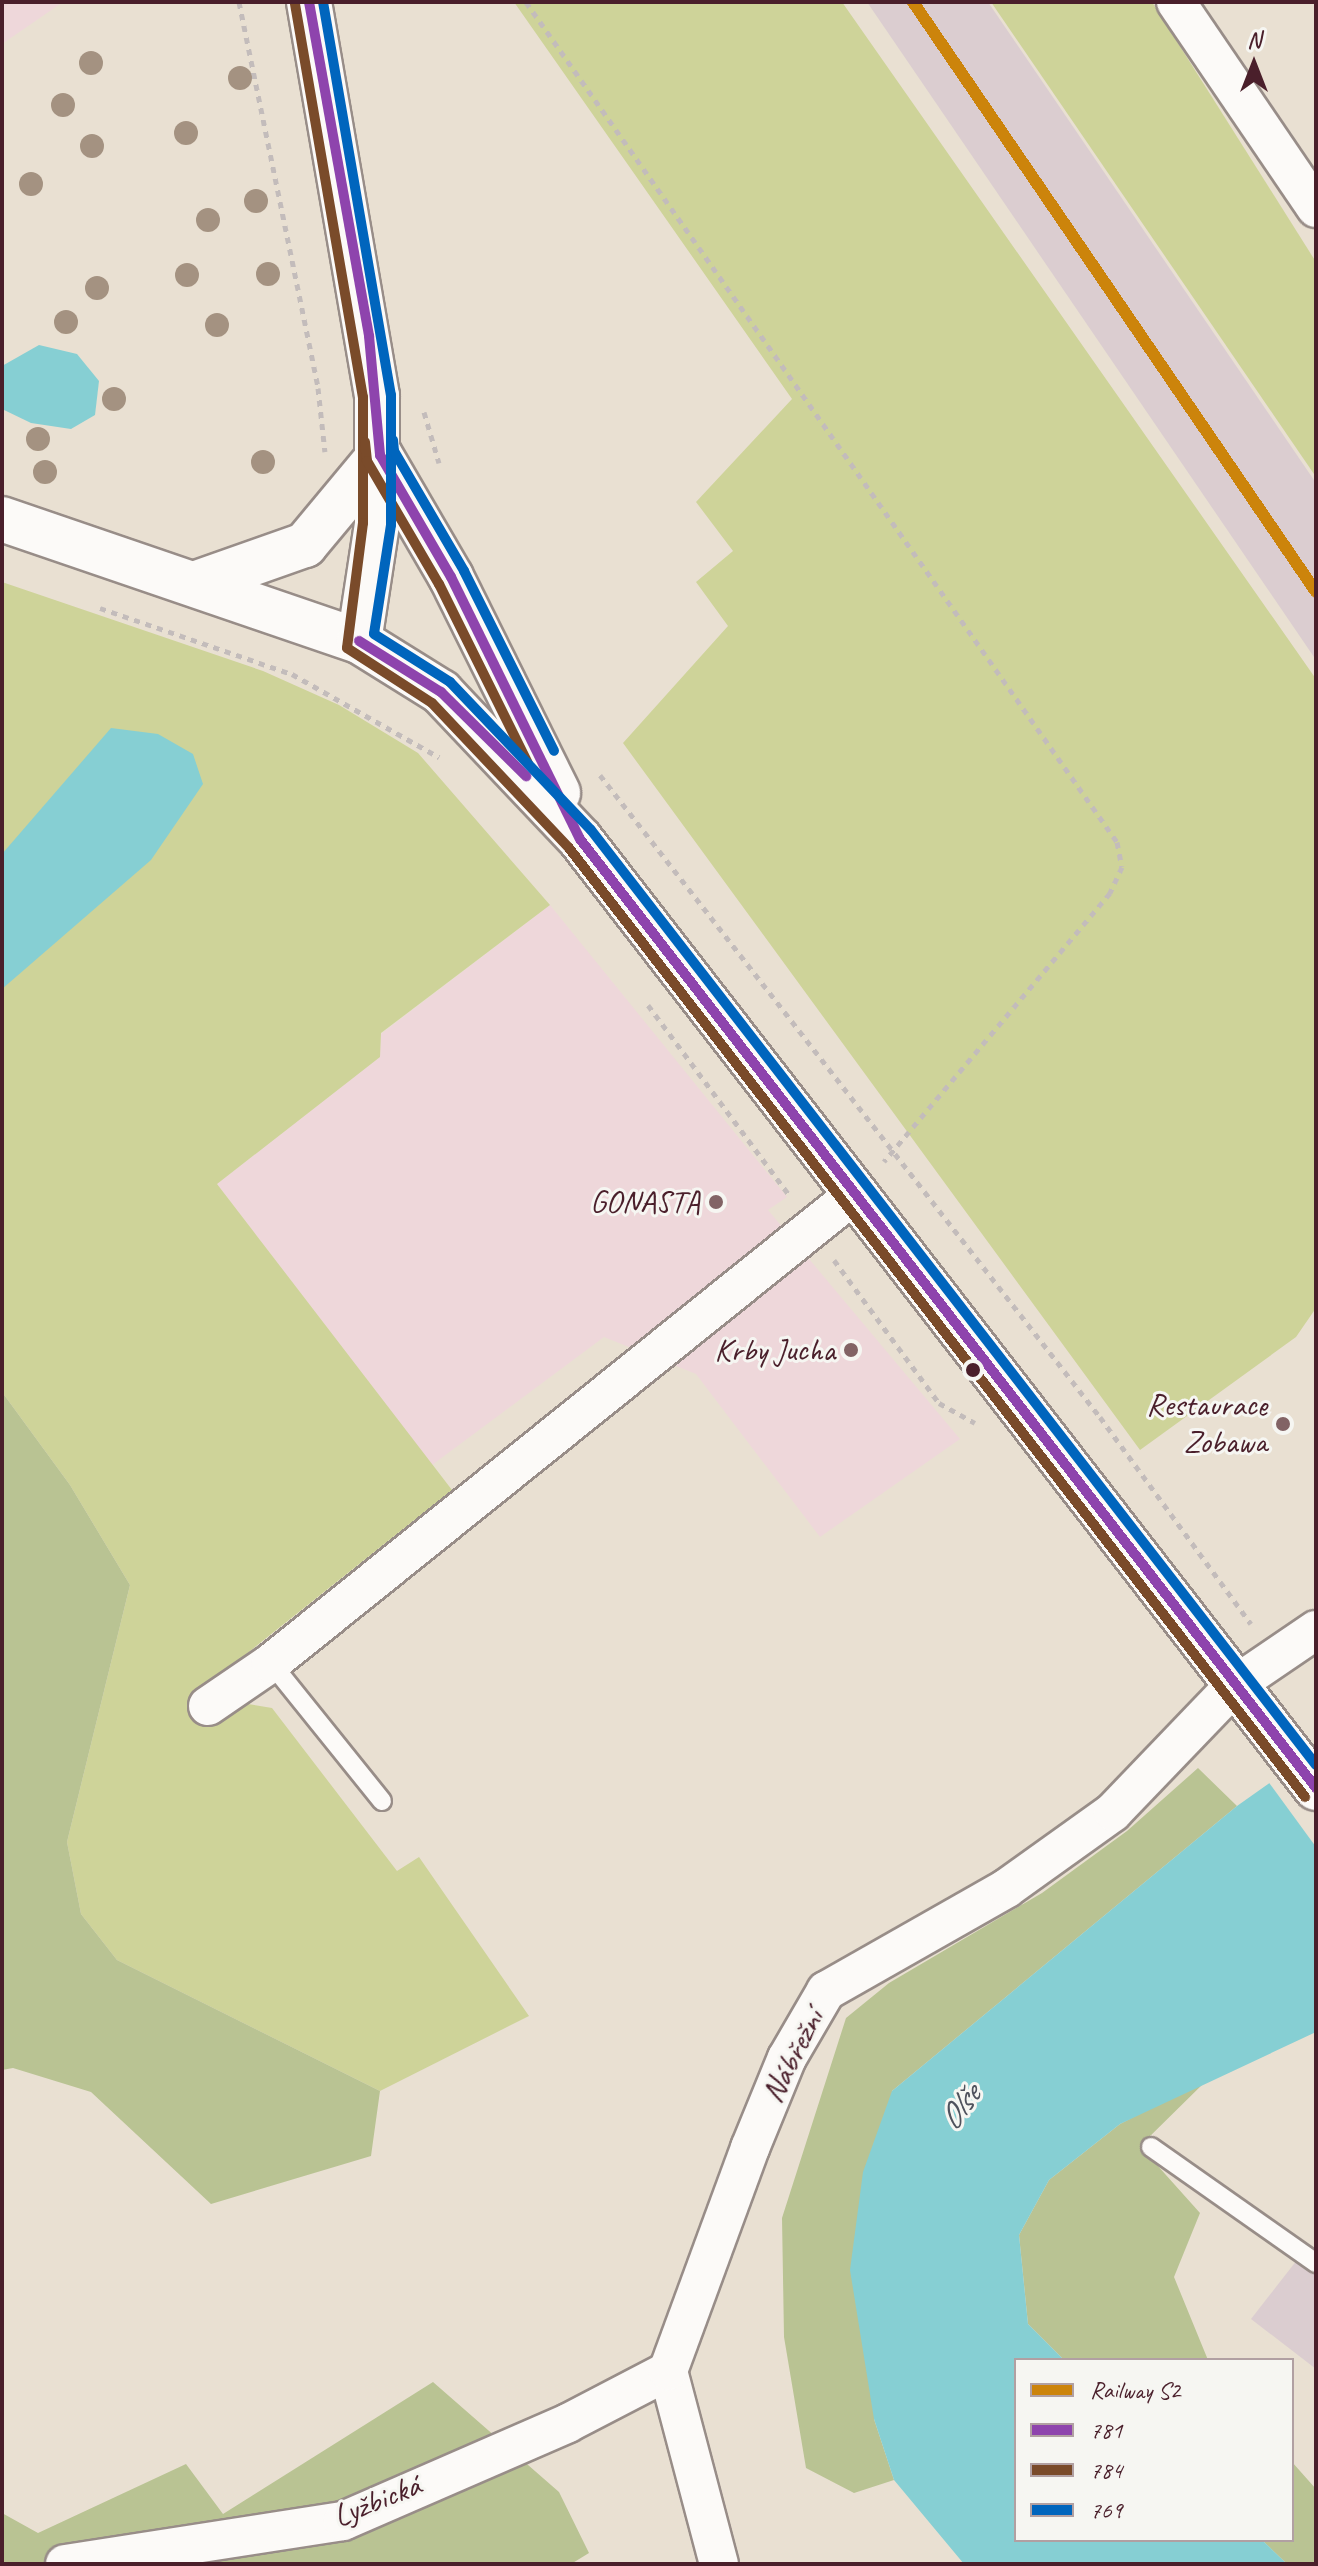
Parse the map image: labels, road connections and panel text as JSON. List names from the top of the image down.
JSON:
{
  "streets": {
    "street": ["Nábřežní", "Lyžbická"]
  },
  "crossings": [
    ["Nábřežní", "Lyžbická"]
  ],
  "water": ["Olše"],
  "places": ["GONASTA", "Krby Jucha", "Restaurace Zobawa"],
  "lines": [
    "rail line S2",
    "transit line 781",
    "transit line 769",
    "transit line 784"
  ],
  "legend": [
    "Railway S2",
    "781",
    "784",
    "769"
  ],
  "north": "top"
}
